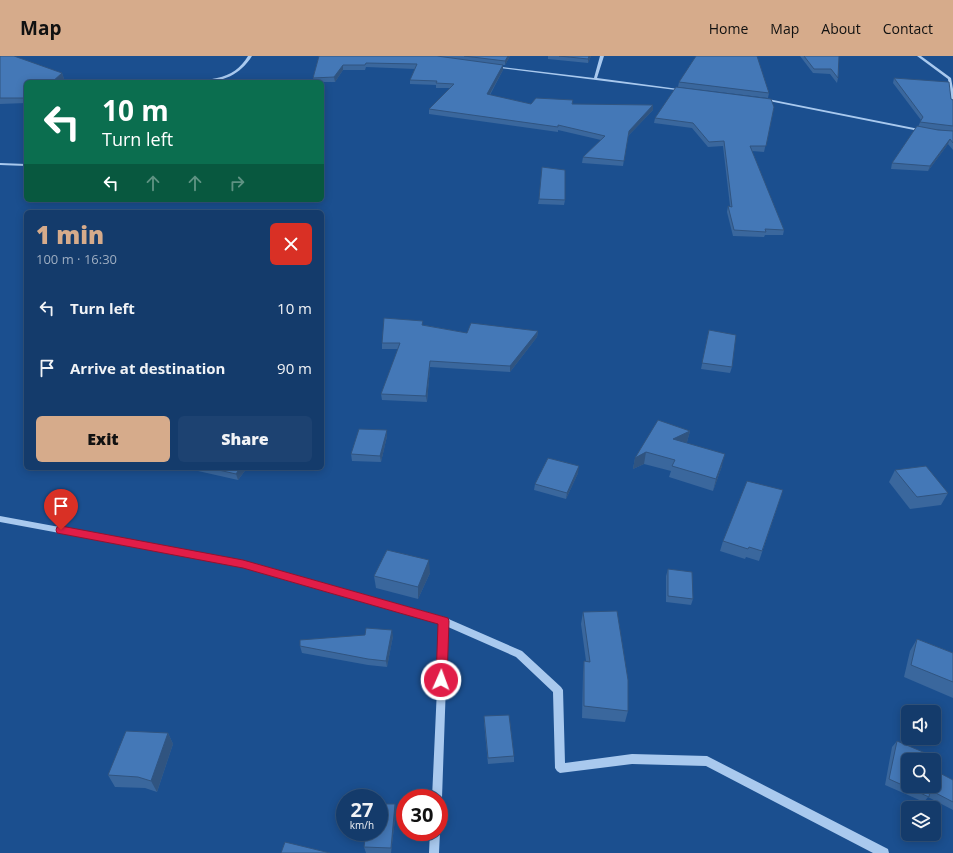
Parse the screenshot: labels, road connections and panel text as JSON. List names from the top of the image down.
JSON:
{
  "page": {
    "header": "Map",
    "nav": [
      "Home",
      "Map",
      "About",
      "Contact"
    ],
    "turn": ["10 m", "Turn left"],
    "heading": ["1 min", "100 m · 16:30"],
    "list": [
      {
        "name": "Turn left",
        "value": "10 m"
      },
      {
        "name": "Arrive at destination",
        "value": "90 m"
      }
    ],
    "buttons": ["Exit", "Share"],
    "speed": "27 km/h",
    "limit": "30"
  }
}
